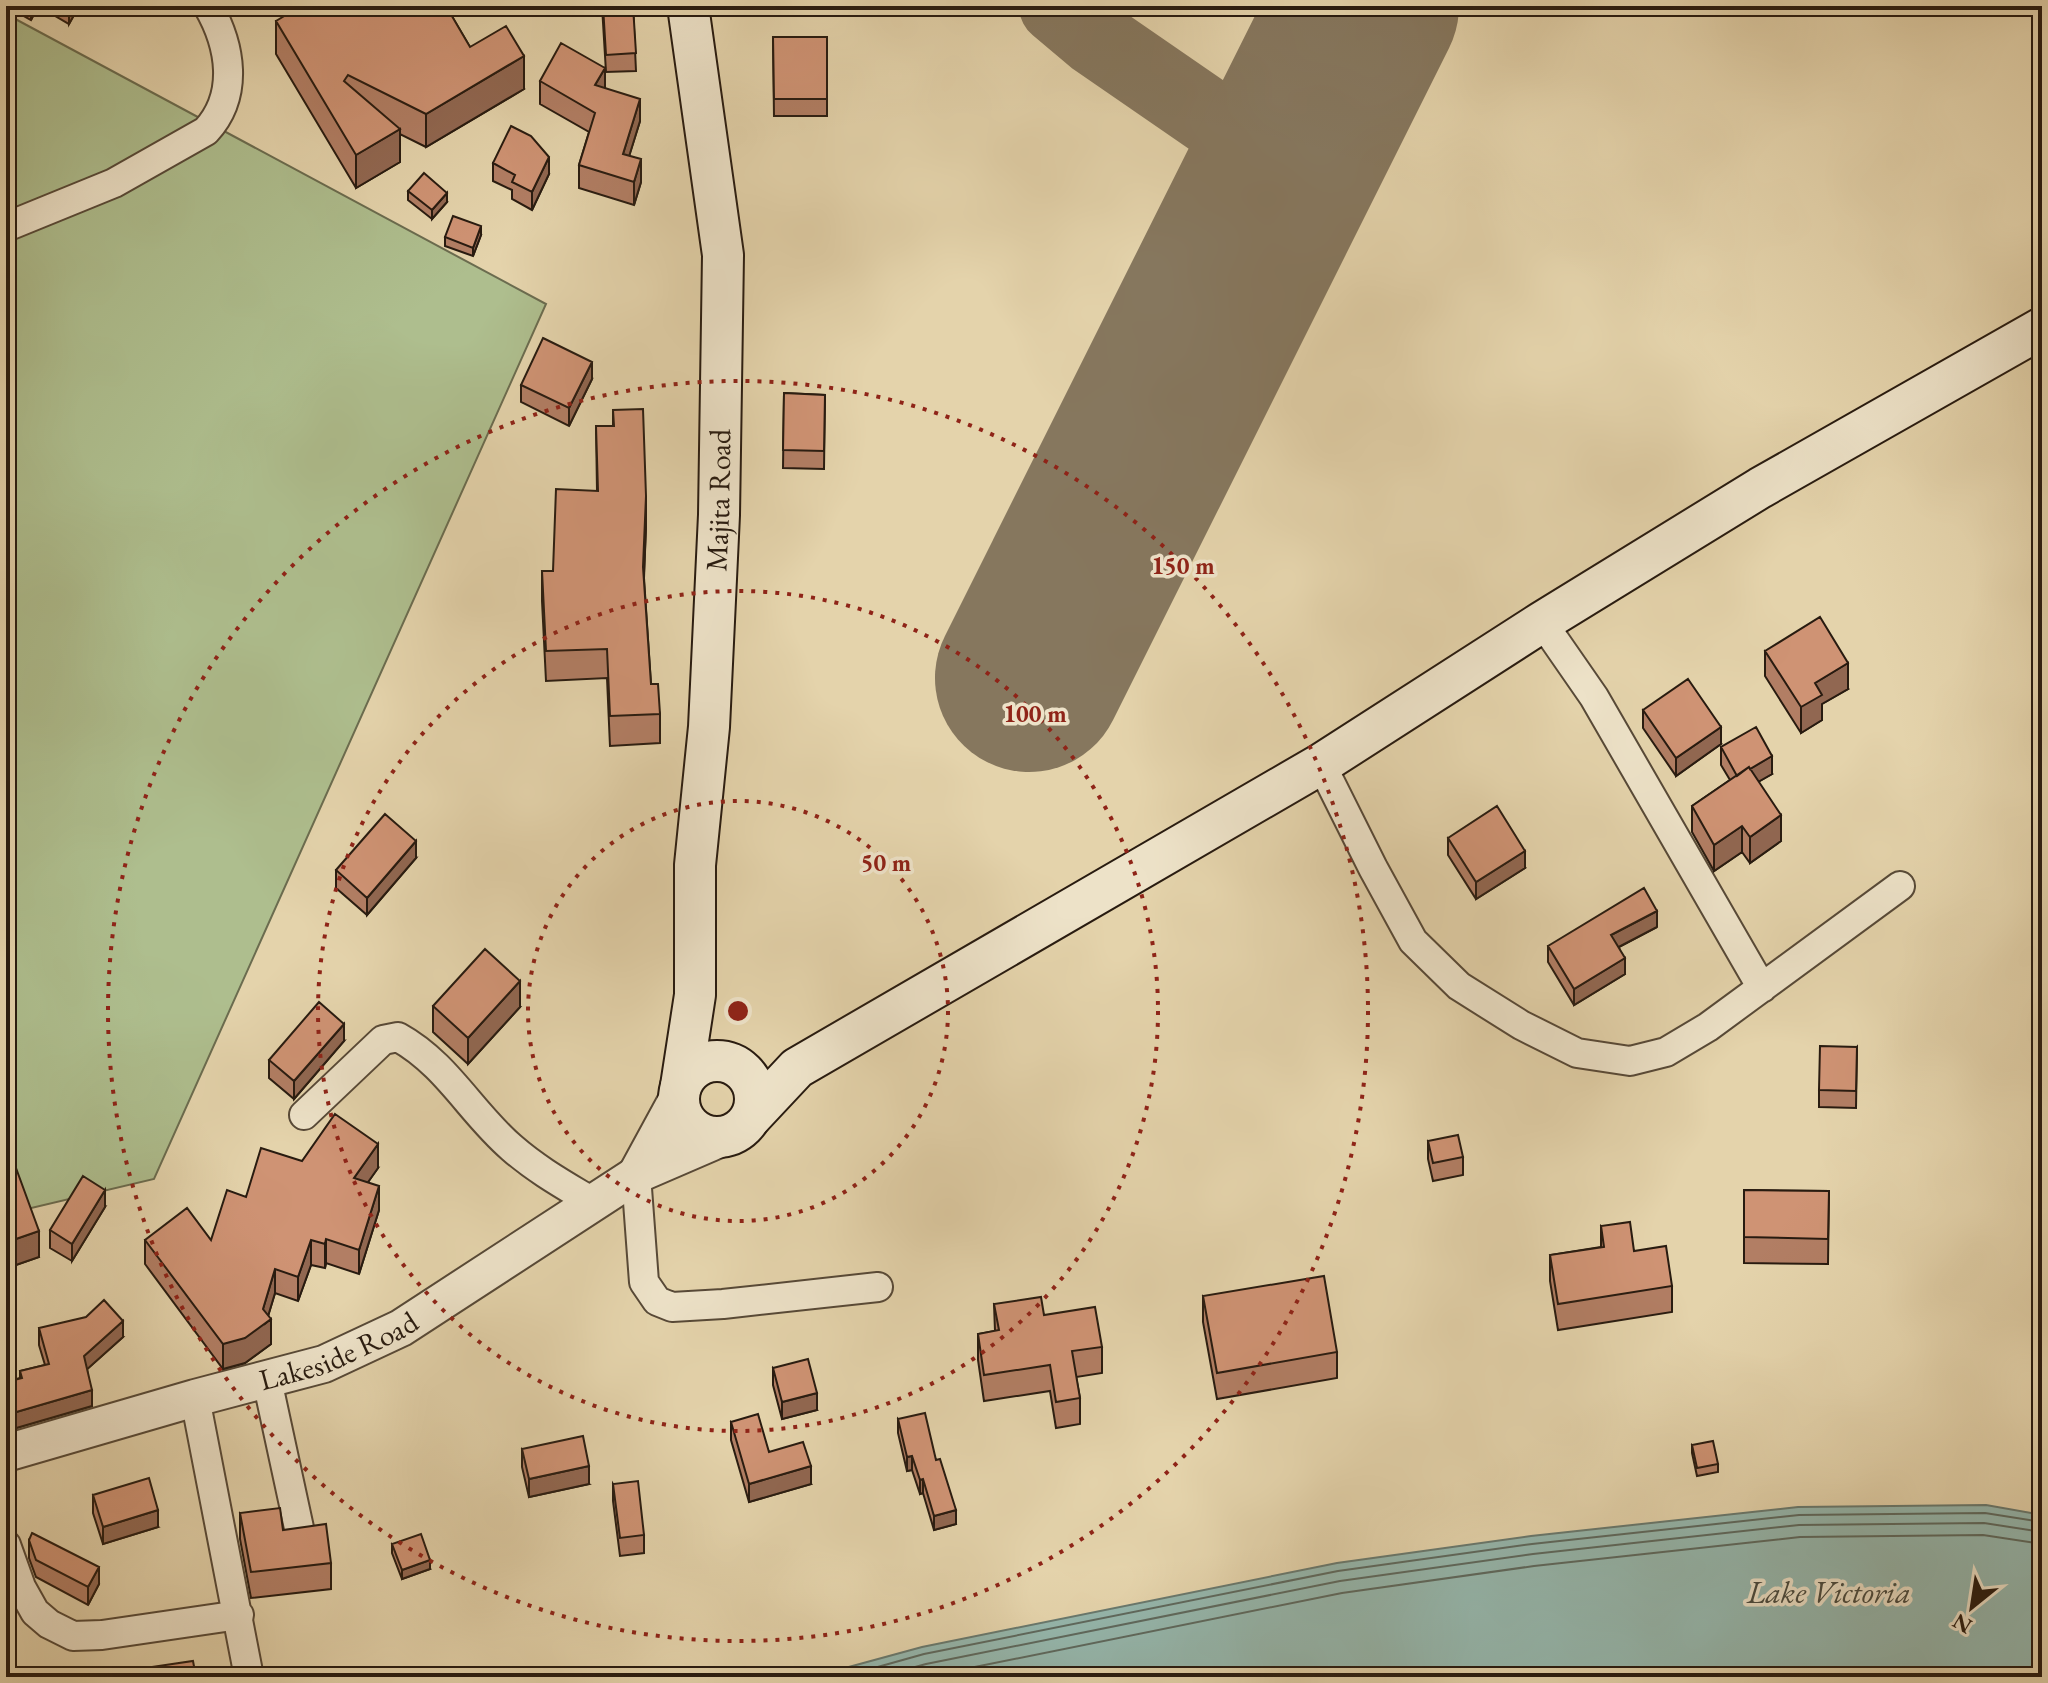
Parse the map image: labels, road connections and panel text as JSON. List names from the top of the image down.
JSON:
{
  "streets": {
    "main road": ["Majita Road"],
    "street": ["Lakeside Road"]
  },
  "water": ["Lake Victoria"],
  "north": "bottom left",
  "rings": ["150 m", "100 m", "50 m"]
}
